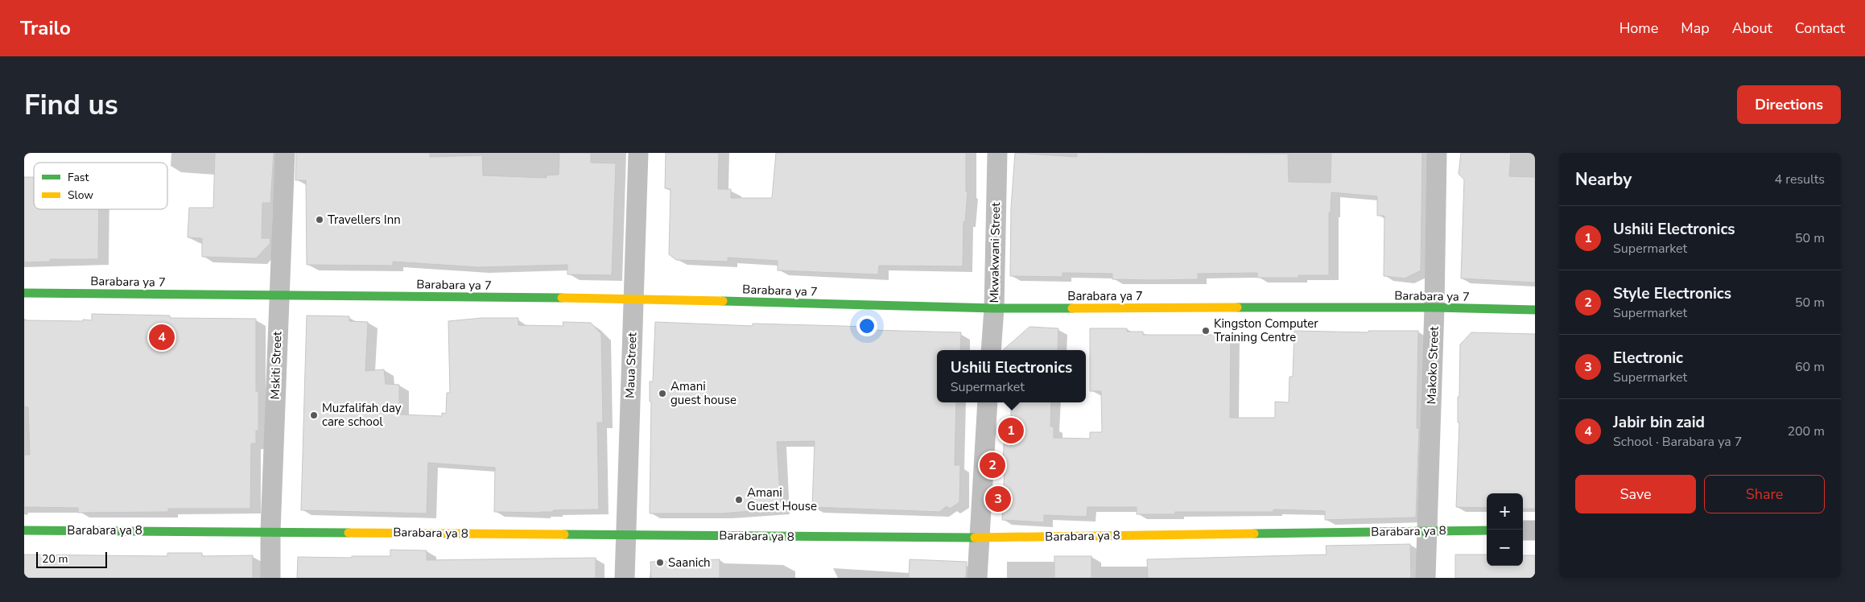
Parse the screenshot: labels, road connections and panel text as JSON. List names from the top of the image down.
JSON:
{
  "streets": {
    "street": [
      "Mkwakwani Street",
      "Barabara ya 7",
      "Mskiti Street",
      "Maua Street",
      "Makoko Street",
      "Barabara ya 8"
    ]
  },
  "crossings": [
    ["Mkwakwani Street", "Barabara ya 7"],
    ["Barabara ya 7", "Mskiti Street"],
    ["Barabara ya 7", "Maua Street"],
    ["Barabara ya 7", "Makoko Street"],
    ["Mskiti Street", "Barabara ya 8"],
    ["Maua Street", "Barabara ya 8"],
    ["Makoko Street", "Barabara ya 8"]
  ],
  "places": [
    "Travellers Inn",
    "Kingston Computer Training Centre",
    "Amani guest house",
    "Muzfalifah day care school",
    "Amani Guest House",
    "Saanich"
  ],
  "legend": ["Fast", "Slow"],
  "scale_bar": "20 m",
  "page": {
    "header": "Trailo",
    "nav": [
      "Home",
      "Map",
      "About",
      "Contact"
    ],
    "buttons": [
      "Directions",
      ["Save", "Share"]
    ],
    "title": "Find us",
    "heading": ["Nearby", "4 results"],
    "list": [
      {
        "mark": "1",
        "name": "Ushili Electronics",
        "note": "Supermarket",
        "value": "50 m"
      },
      {
        "mark": "2",
        "name": "Style Electronics",
        "note": "Supermarket",
        "value": "50 m"
      },
      {
        "mark": "3",
        "name": "Electronic",
        "note": "Supermarket",
        "value": "60 m"
      },
      {
        "mark": "4",
        "name": "Jabir bin zaid",
        "note": "School · Barabara ya 7",
        "value": "200 m"
      }
    ],
    "pins": [
      "4",
      "1",
      "2",
      "3"
    ],
    "popup": ["Ushili Electronics", "Supermarket"],
    "map_buttons": ["+", "−"],
    "scale": "20 m"
  }
}
